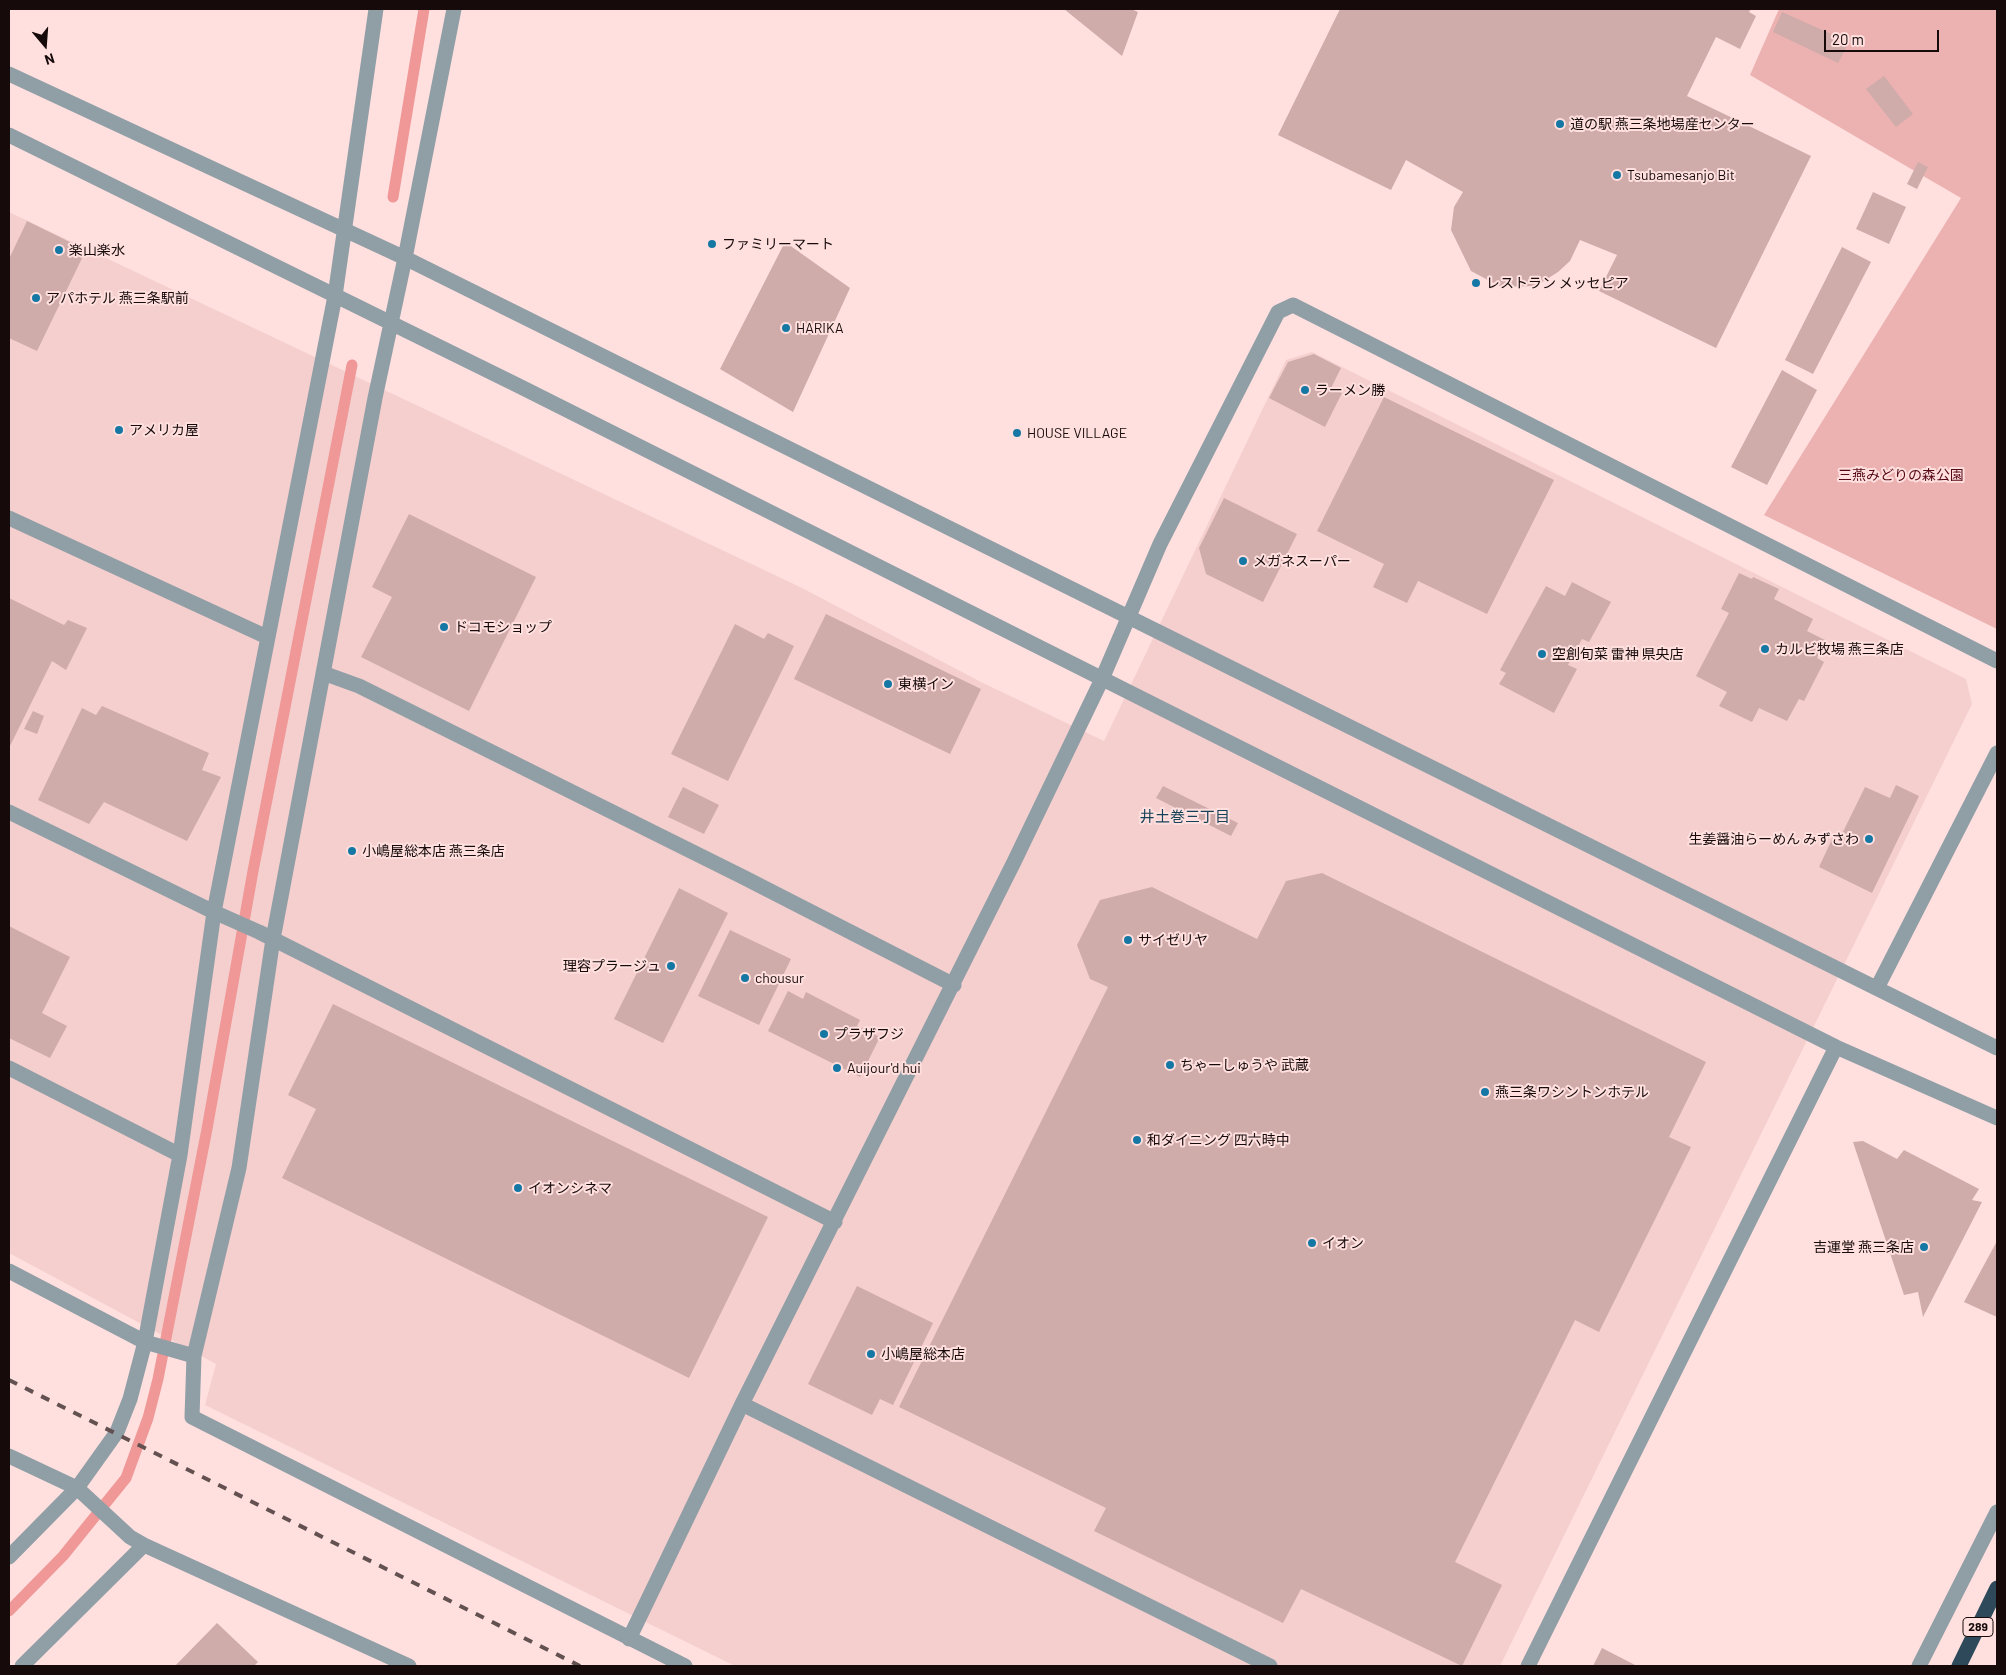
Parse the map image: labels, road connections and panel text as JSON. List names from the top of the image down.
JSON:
{
  "streets": {
    "highway": ["289"]
  },
  "districts": ["井土巻三丁目"],
  "parks": ["三燕みどりの森公園"],
  "places": [
    "道の駅 燕三条地場産センター",
    "Tsubamesanjo Bit",
    "ファミリーマート",
    "楽山楽水",
    "レストラン メッセピア",
    "アパホテル 燕三条駅前",
    "HARIKA",
    "ラーメン勝",
    "アメリカ屋",
    "HOUSE VILLAGE",
    "メガネスーパー",
    "ドコモショップ",
    "カルビ牧場 燕三条店",
    "空創旬菜 雷神 県央店",
    "東横イン",
    "生姜醤油らーめん みずさわ",
    "小嶋屋総本店 燕三条店",
    "サイゼリヤ",
    "理容プラージュ",
    "chousur",
    "プラザフジ",
    "ちゃーしゅうや 武蔵",
    "Auijour'd hui",
    "燕三条ワシントンホテル",
    "和ダイニング 四六時中",
    "イオンシネマ",
    "イオン",
    "吉運堂 燕三条店",
    "小嶋屋総本店"
  ],
  "scale_bar": "20 m",
  "north": "bottom"
}
